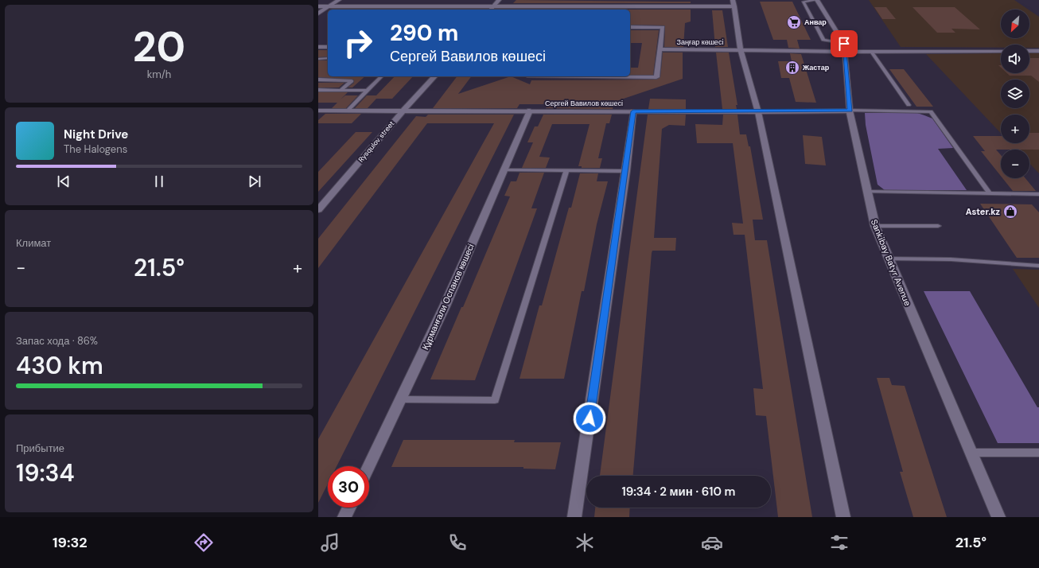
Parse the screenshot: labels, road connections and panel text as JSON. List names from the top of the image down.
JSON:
{
  "streets": {
    "street": [
      "Заңғар көшесі",
      "Сергей Вавилов көшесі",
      "Rysqulov street",
      "Sankibay Batyr Avenue",
      "Құрманғали Оспанов көшесі"
    ]
  },
  "crossings": [
    ["Заңғар көшесі", "Sankibay Batyr Avenue"],
    ["Сергей Вавилов көшесі", "Rysqulov street"],
    ["Сергей Вавилов көшесі", "Sankibay Batyr Avenue"],
    ["Сергей Вавилов көшесі", "Құрманғали Оспанов көшесі"]
  ],
  "places": {
    "supermarket": ["Анвар"],
    "building": ["Жастар"],
    "shop": ["Aster.kz"]
  },
  "north": "bottom left",
  "page": {
    "tile": [
      ["20", "km/h"],
      "Климат",
      ["Запас хода · 86%", "430 km"],
      ["Прибытие", "19:34"]
    ],
    "map_buttons": ["+", "−"],
    "turn": ["290 m", "Сергей Вавилов көшесі"],
    "song": ["Night Drive", "The Halogens"],
    "heat": ["−", "21.5°", "+"],
    "limit": "30",
    "trip": "19:34 · 2 мин · 610 m",
    "tabs": ["19:32", "21.5°"]
  }
}
